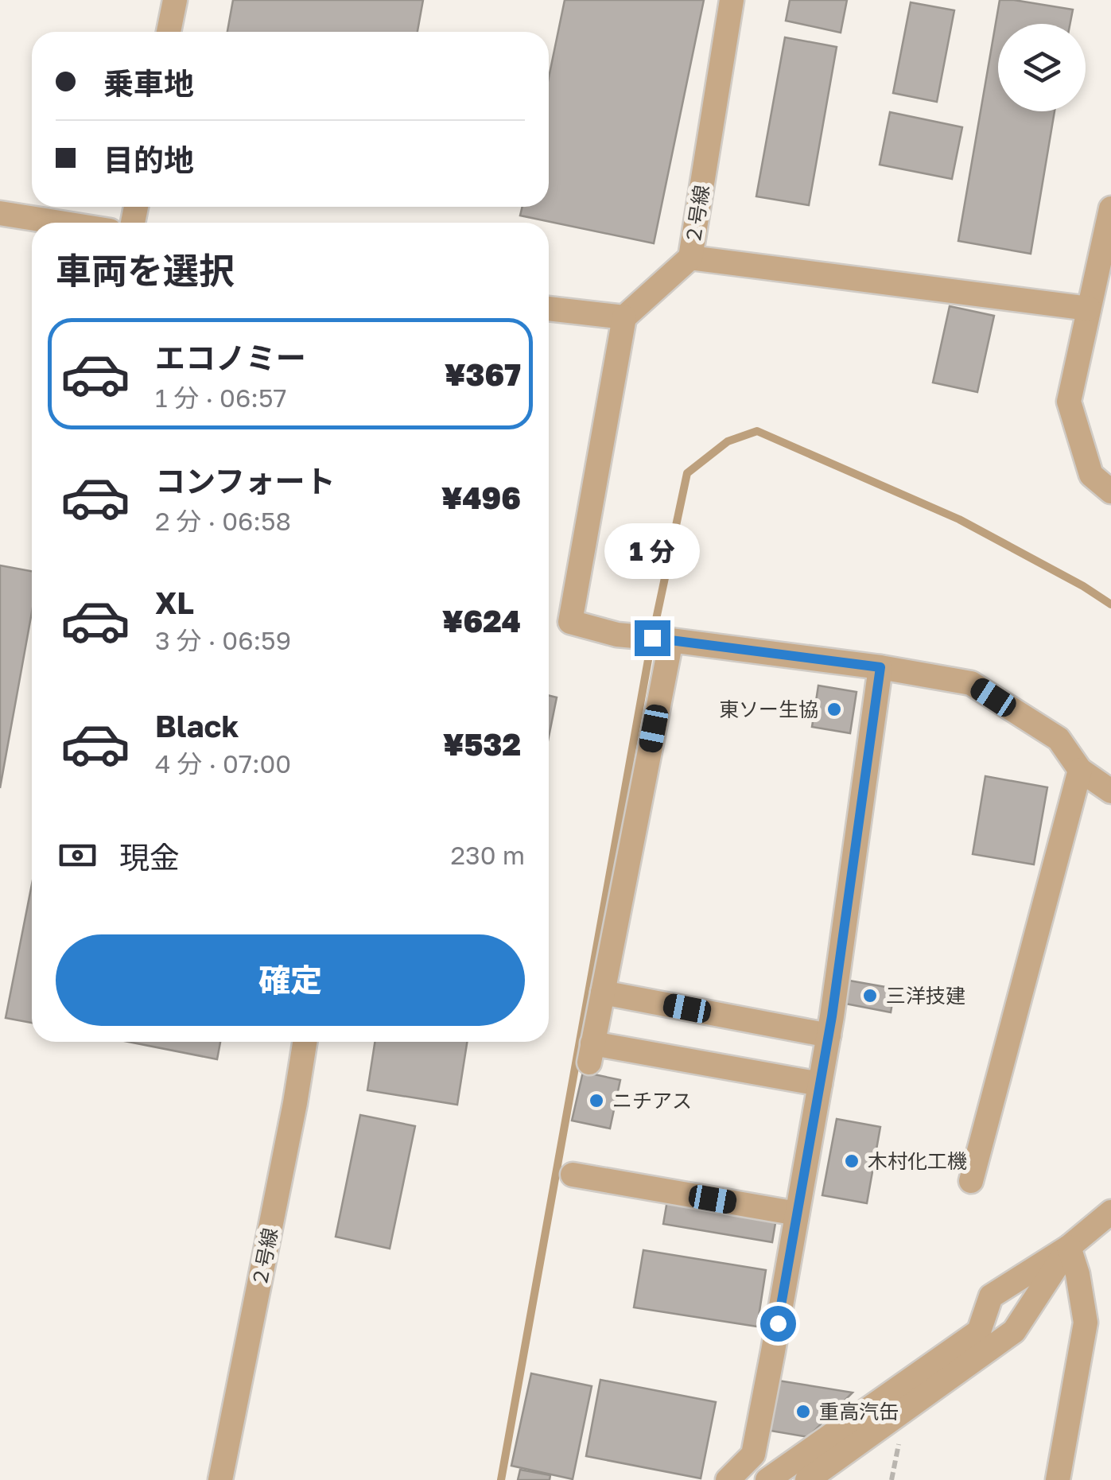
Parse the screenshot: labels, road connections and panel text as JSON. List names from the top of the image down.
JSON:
{
  "streets": {
    "street": ["２号線"]
  },
  "places": [
    "東ソー生協",
    "三洋技建",
    "ニチアス",
    "木村化工機",
    "重高汽缶"
  ],
  "page": {
    "banner": ["乗車地", "目的地"],
    "heading": "車両を選択",
    "list": [
      {
        "name": "エコノミー",
        "note": "1 分 · 06:57",
        "value": "¥367"
      },
      {
        "name": "コンフォート",
        "note": "2 分 · 06:58",
        "value": "¥496"
      },
      {
        "name": "XL",
        "note": "3 分 · 06:59",
        "value": "¥624"
      },
      {
        "name": "Black",
        "note": "4 分 · 07:00",
        "value": "¥532"
      }
    ],
    "bubble": "1 分",
    "pay": ["現金", "230 m"],
    "buttons": "確定"
  }
}
